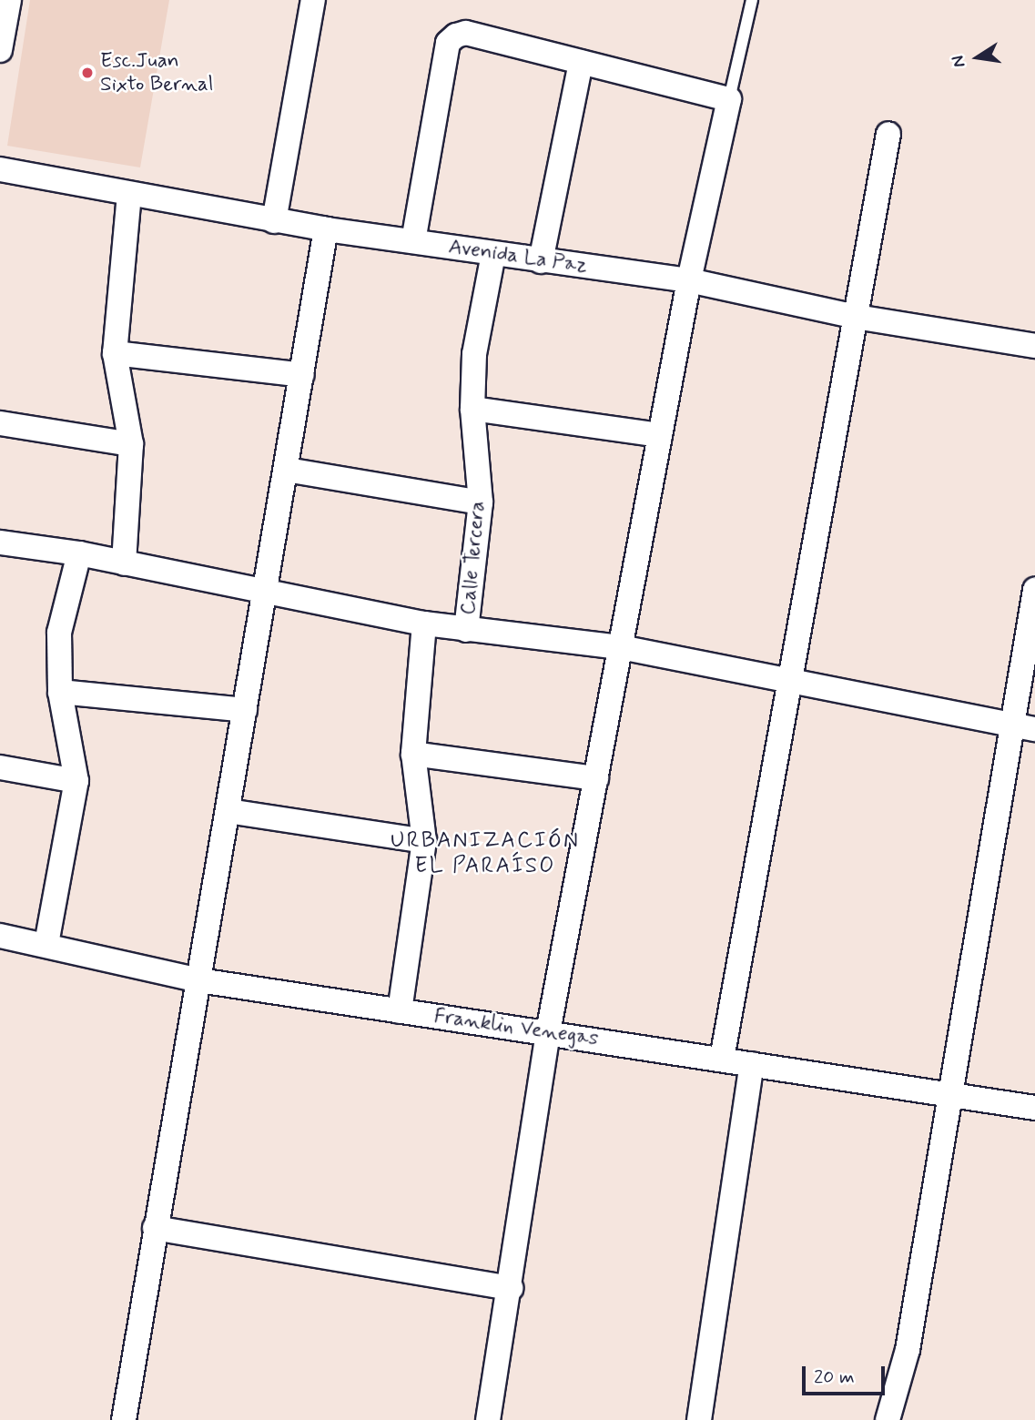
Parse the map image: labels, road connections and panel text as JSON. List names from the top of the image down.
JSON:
{
  "streets": {
    "street": ["Avenida La Paz", "Calle Tercera", "Franklin Venegas"]
  },
  "crossings": [
    ["Avenida La Paz", "Calle Tercera"]
  ],
  "districts": ["URBANIZACIÓN EL PARAÍSO"],
  "places": ["Esc.Juan Sixto Bernal"],
  "scale_bar": "20 m",
  "north": "left"
}
